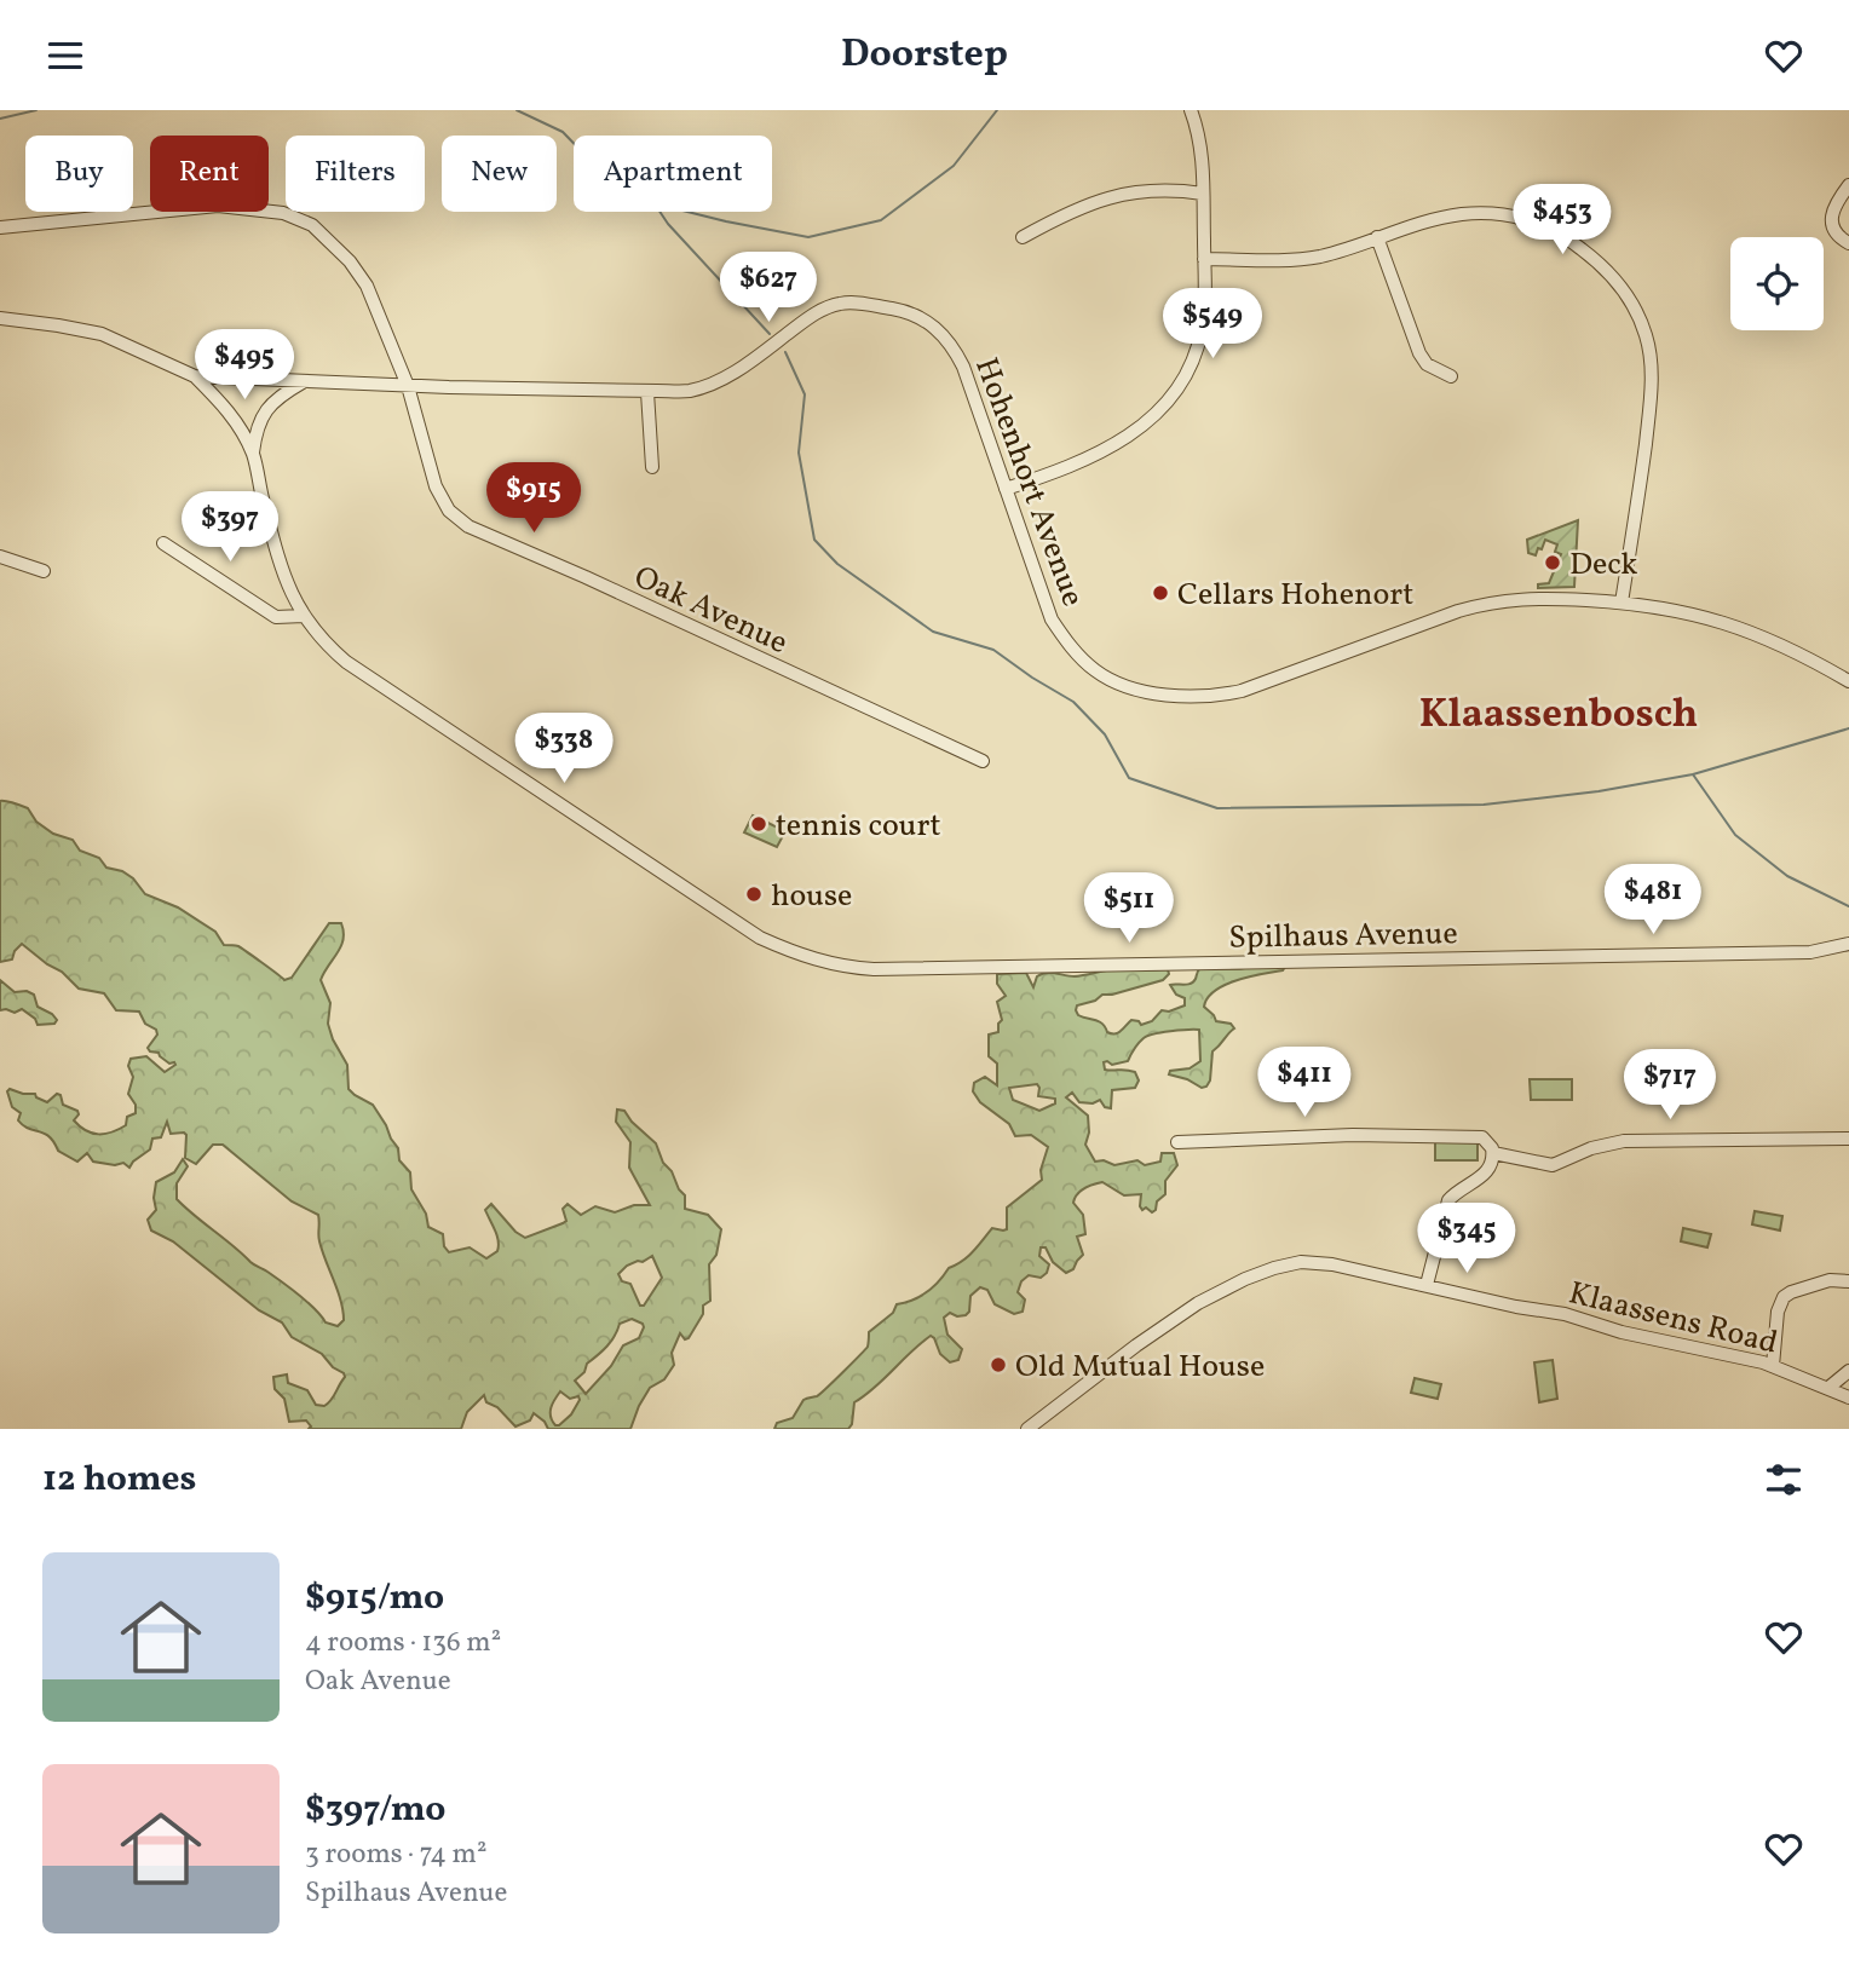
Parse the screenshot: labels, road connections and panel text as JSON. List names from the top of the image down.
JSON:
{
  "streets": {
    "street": [
      "Hohenhort Avenue",
      "Oak Avenue",
      "Spilhaus Avenue",
      "Klaassens Road"
    ]
  },
  "crossings": [
    ["Hohenhort Avenue", "Oak Avenue"],
    ["Hohenhort Avenue", "Spilhaus Avenue"]
  ],
  "districts": ["Klaassenbosch"],
  "places": [
    "Deck",
    "Cellars Hohenort",
    "tennis court",
    "house",
    "Old Mutual House"
  ],
  "page": {
    "header": "Doorstep",
    "chip": [
      "Buy",
      "Rent",
      "Filters",
      "New",
      "Apartment"
    ],
    "price": [
      "$453",
      "$627",
      "$549",
      "$495",
      "$915",
      "$397",
      "$338",
      "$481",
      "$511",
      "$411",
      "$717",
      "$345"
    ],
    "heading": "12 homes",
    "list": [
      {
        "name": "$915/mo",
        "note": "4 rooms · 136 m² · Oak Avenue"
      },
      {
        "name": "$397/mo",
        "note": "3 rooms · 74 m² · Spilhaus Avenue"
      }
    ]
  }
}
